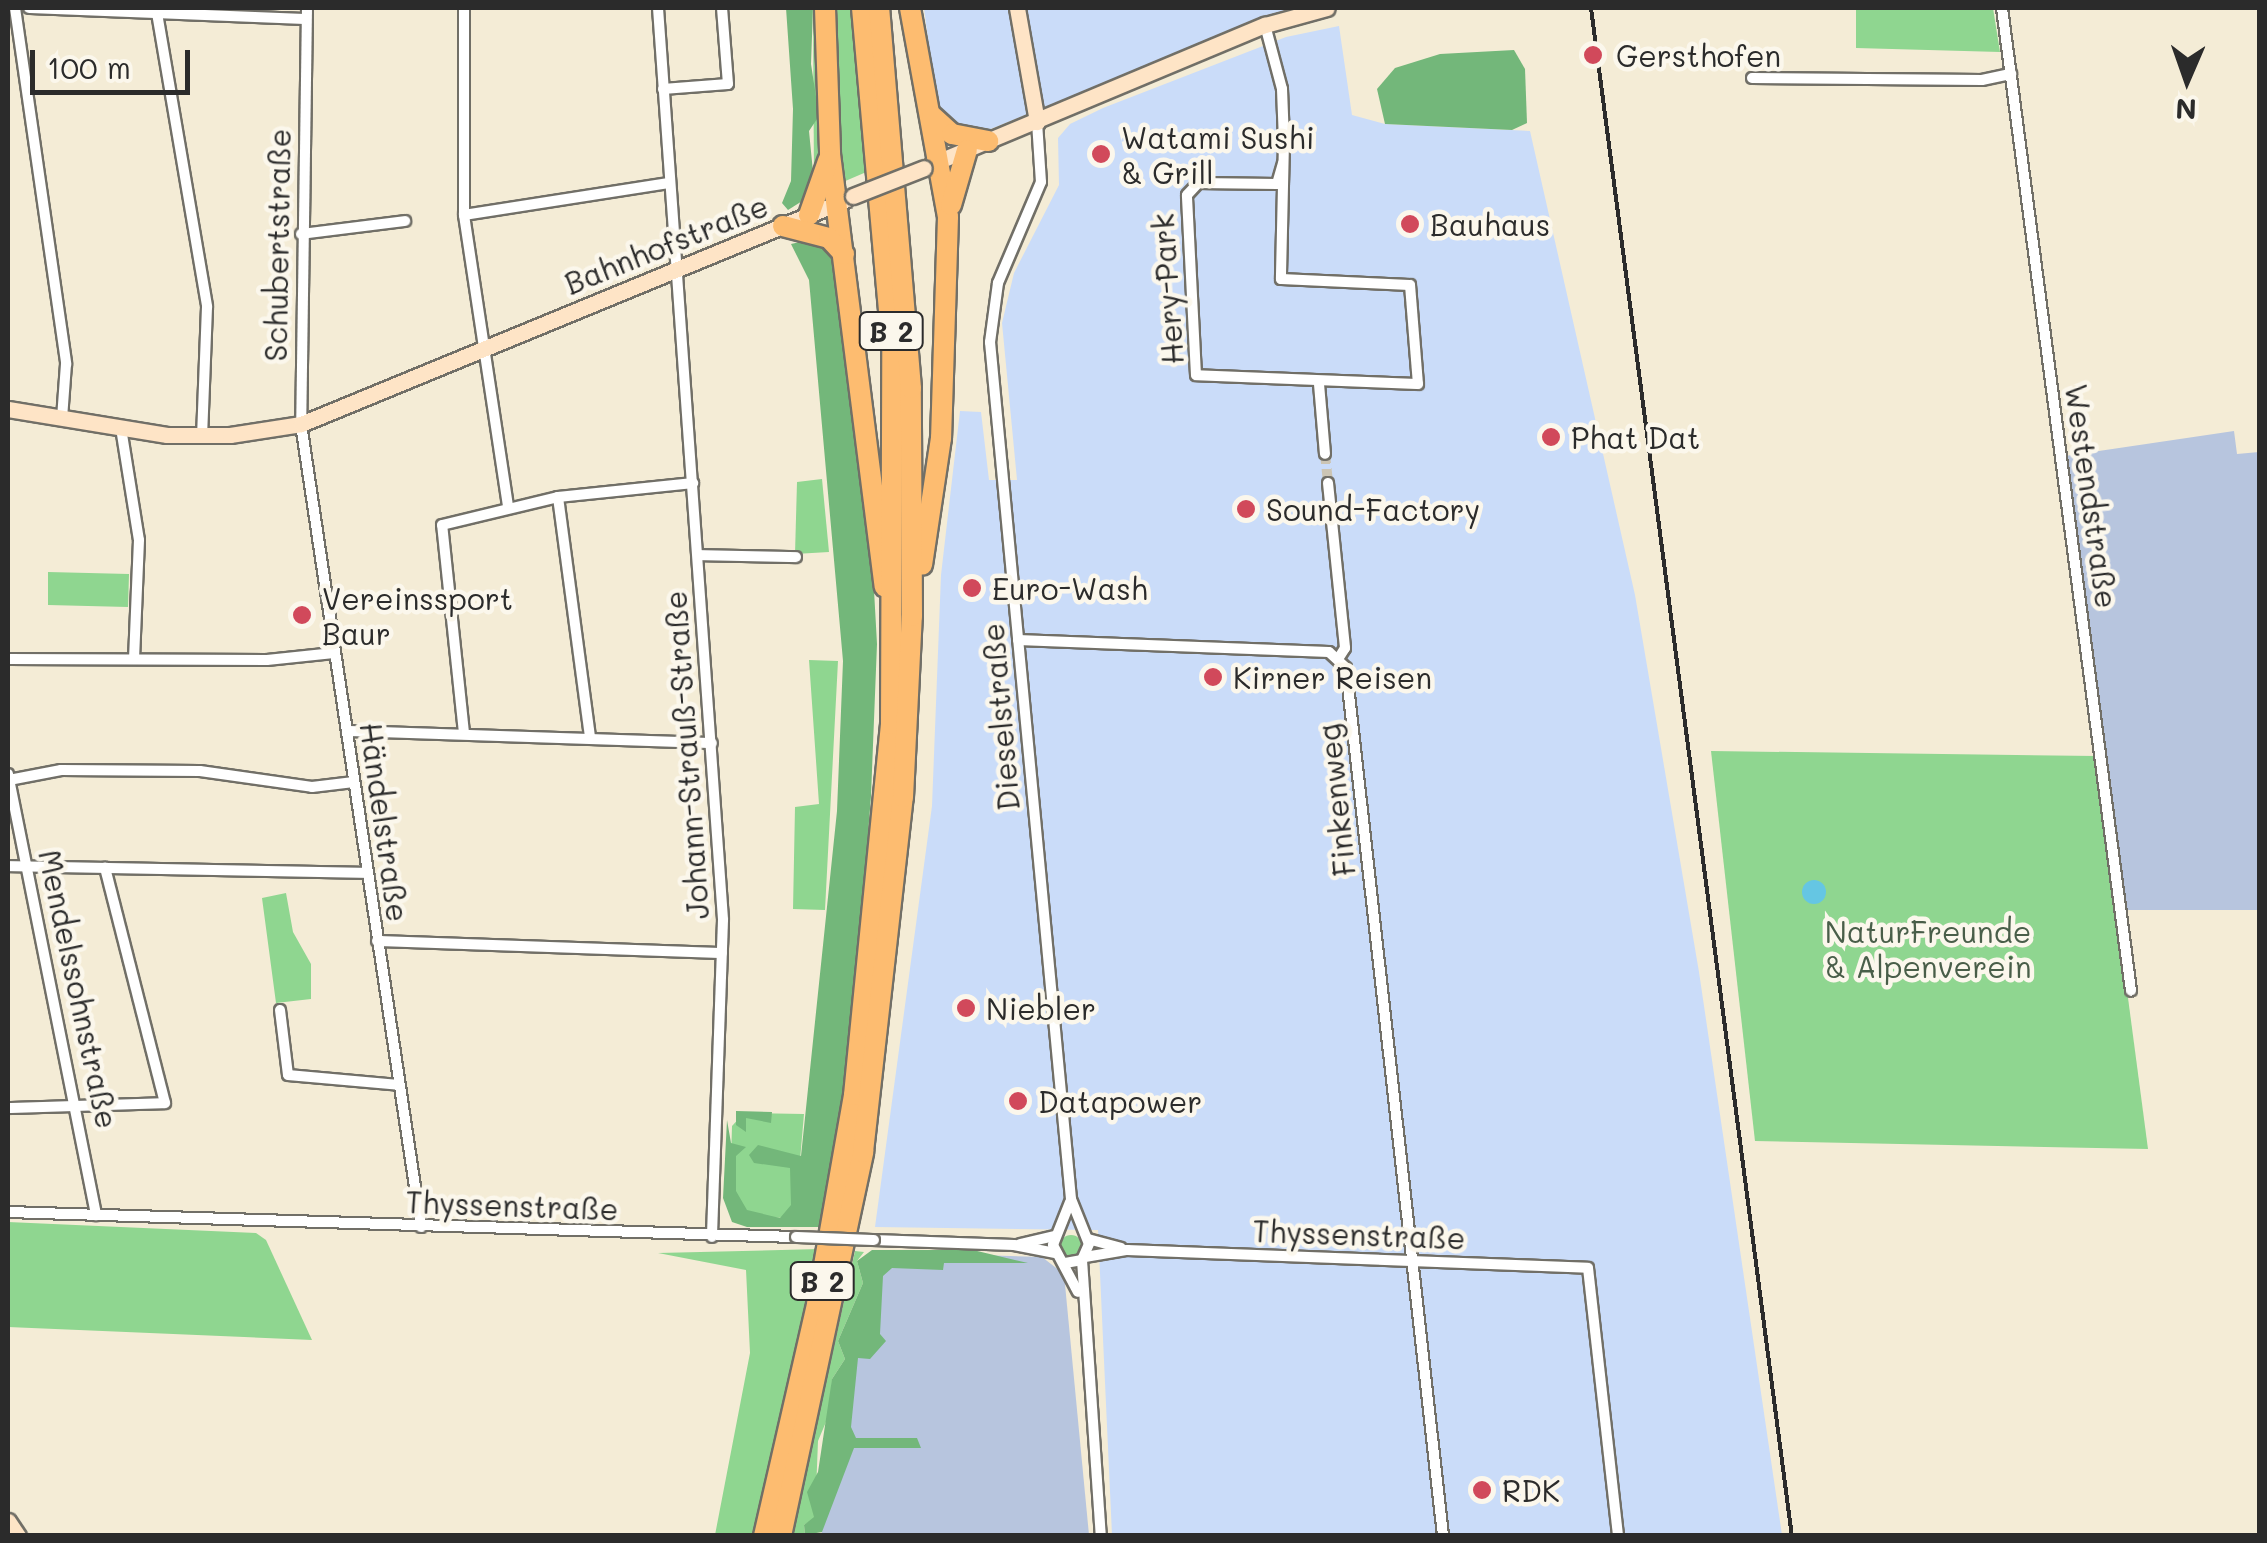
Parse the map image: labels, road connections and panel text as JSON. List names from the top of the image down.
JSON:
{
  "streets": {
    "highway": ["B 2"],
    "main road": ["Bahnhofstraße"],
    "street": [
      "Schubertstraße",
      "Hery-Park",
      "Westendstraße",
      "Dieselstraße",
      "Johann-Strauß-Straße",
      "Finkenweg",
      "Händelstraße",
      "Mendelssohnstraße",
      "Thyssenstraße"
    ]
  },
  "crossings": [
    ["Bahnhofstraße", "Schubertstraße"],
    ["Bahnhofstraße", "Hery-Park"],
    ["Bahnhofstraße", "Dieselstraße"],
    ["Bahnhofstraße", "Johann-Strauß-Straße"],
    ["Bahnhofstraße", "Händelstraße"],
    ["Schubertstraße", "Händelstraße"],
    ["Dieselstraße", "Thyssenstraße"],
    ["Johann-Strauß-Straße", "Thyssenstraße"],
    ["Finkenweg", "Thyssenstraße"],
    ["Händelstraße", "Thyssenstraße"],
    ["Mendelssohnstraße", "Thyssenstraße"]
  ],
  "parks": ["NaturFreunde & Alpenverein"],
  "places": [
    "Gersthofen",
    "Watami Sushi & Grill",
    "Bauhaus",
    "Phat Dat",
    "Sound-Factory",
    "Euro-Wash",
    "Vereinssport Baur",
    "Kirner Reisen",
    "Niebler",
    "Datapower",
    "RDK"
  ],
  "scale_bar": "100 m",
  "north": "bottom"
}
